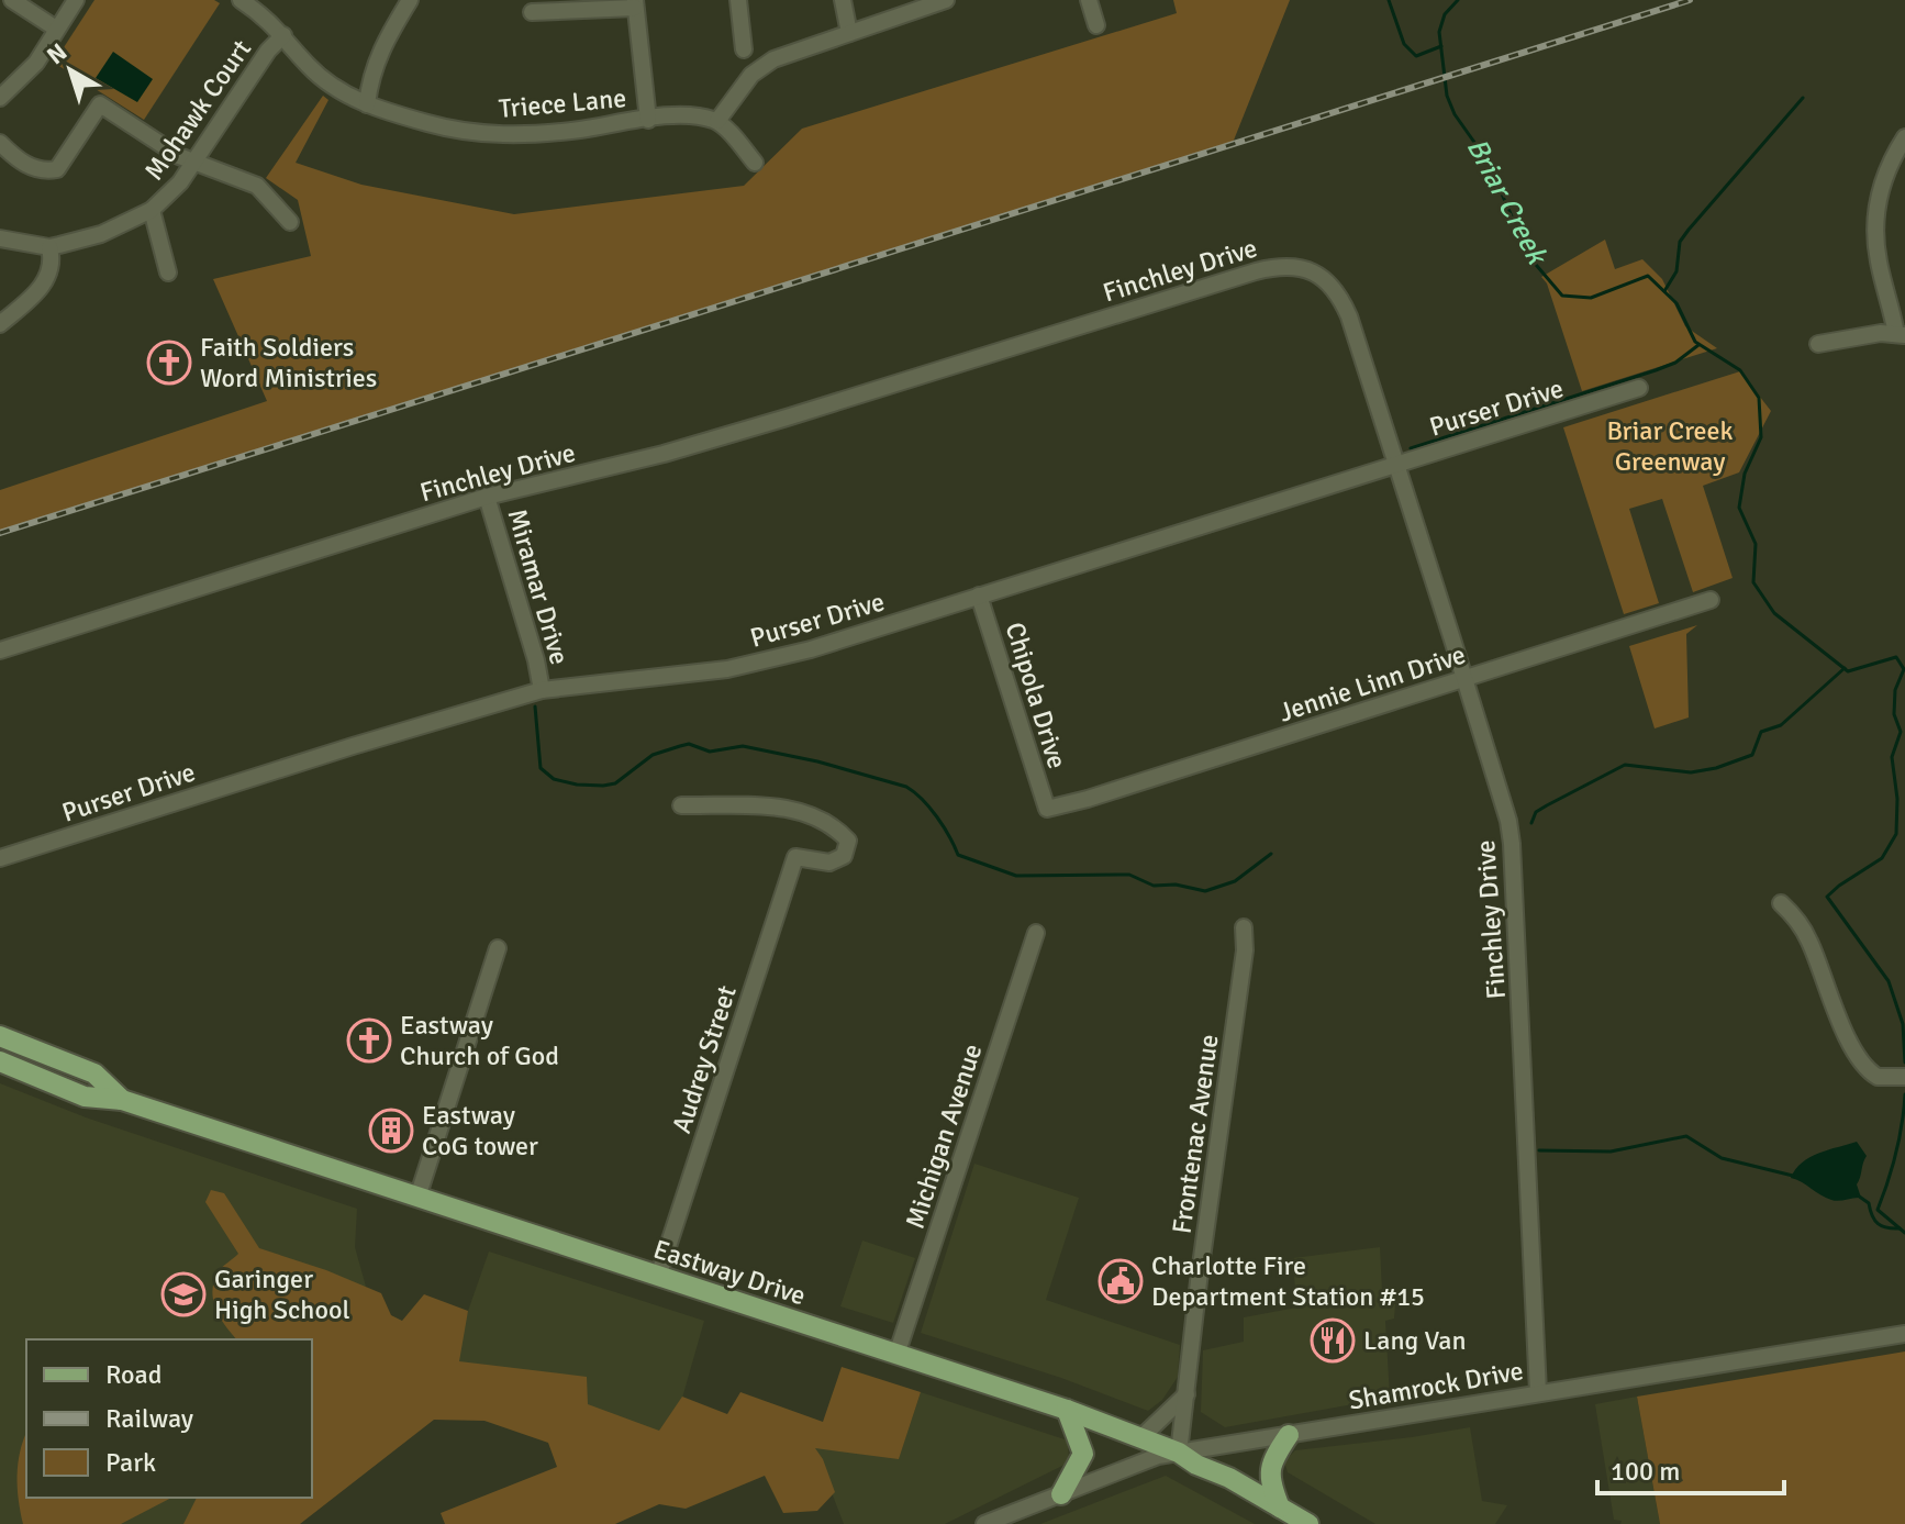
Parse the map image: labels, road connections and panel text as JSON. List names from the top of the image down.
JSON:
{
  "streets": {
    "main road": ["Eastway Drive"],
    "street": [
      "Triece Lane",
      "Mohawk Court",
      "Finchley Drive",
      "Purser Drive",
      "Miramar Drive",
      "Jennie Linn Drive",
      "Chipola Drive",
      "Audrey Street",
      "Frontenac Avenue",
      "Michigan Avenue",
      "Shamrock Drive"
    ]
  },
  "crossings": [
    ["Triece Lane", "Mohawk Court"],
    ["Finchley Drive", "Purser Drive"],
    ["Finchley Drive", "Miramar Drive"],
    ["Finchley Drive", "Jennie Linn Drive"],
    ["Finchley Drive", "Shamrock Drive"],
    ["Purser Drive", "Miramar Drive"],
    ["Purser Drive", "Chipola Drive"],
    ["Jennie Linn Drive", "Chipola Drive"],
    ["Audrey Street", "Eastway Drive"],
    ["Frontenac Avenue", "Eastway Drive"],
    ["Frontenac Avenue", "Shamrock Drive"],
    ["Michigan Avenue", "Eastway Drive"],
    ["Eastway Drive", "Shamrock Drive"]
  ],
  "water": ["Briar Creek"],
  "parks": ["Briar Creek Greenway"],
  "places": {
    "church": ["Faith Soldiers Word Ministries", "Eastway Church of God"],
    "building": ["Eastway CoG tower"],
    "public building": ["Charlotte Fire Department Station #15"],
    "school or university": ["Garinger High School"],
    "restaurant": ["Lang Van"]
  },
  "legend": ["Road", "Railway", "Park"],
  "scale_bar": "100 m",
  "north": "top left"
}
